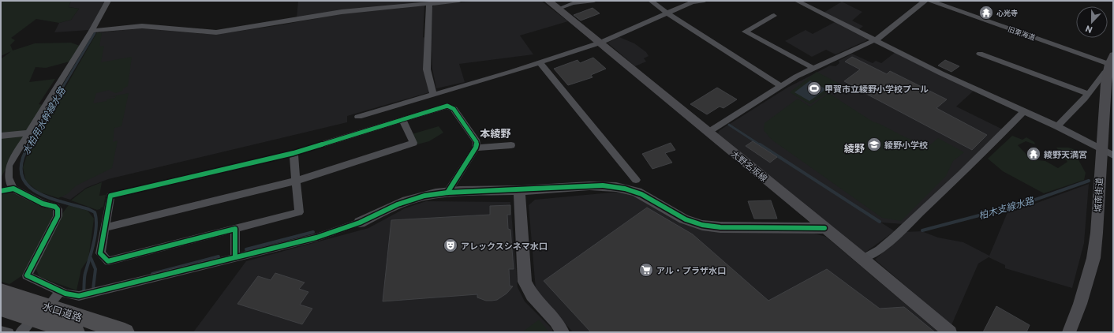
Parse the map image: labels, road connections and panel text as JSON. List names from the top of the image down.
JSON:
{
  "streets": {
    "highway": ["水口道路"],
    "street": ["旧東海道", "大野名坂線", "城南街道"]
  },
  "crossings": [
    ["旧東海道", "城南街道"]
  ],
  "districts": ["本綾野", "綾野"],
  "water": ["水柏用水幹線水路", "柏木支線水路"],
  "places": {
    "temple": ["心光寺", "綾野天満宮"],
    "sports": ["甲賀市立綾野小学校プール"],
    "school or university": ["綾野小学校"],
    "theatre": ["アレックスシネマ水口"],
    "supermarket": ["アル・プラザ水口"]
  },
  "north": "bottom"
}
